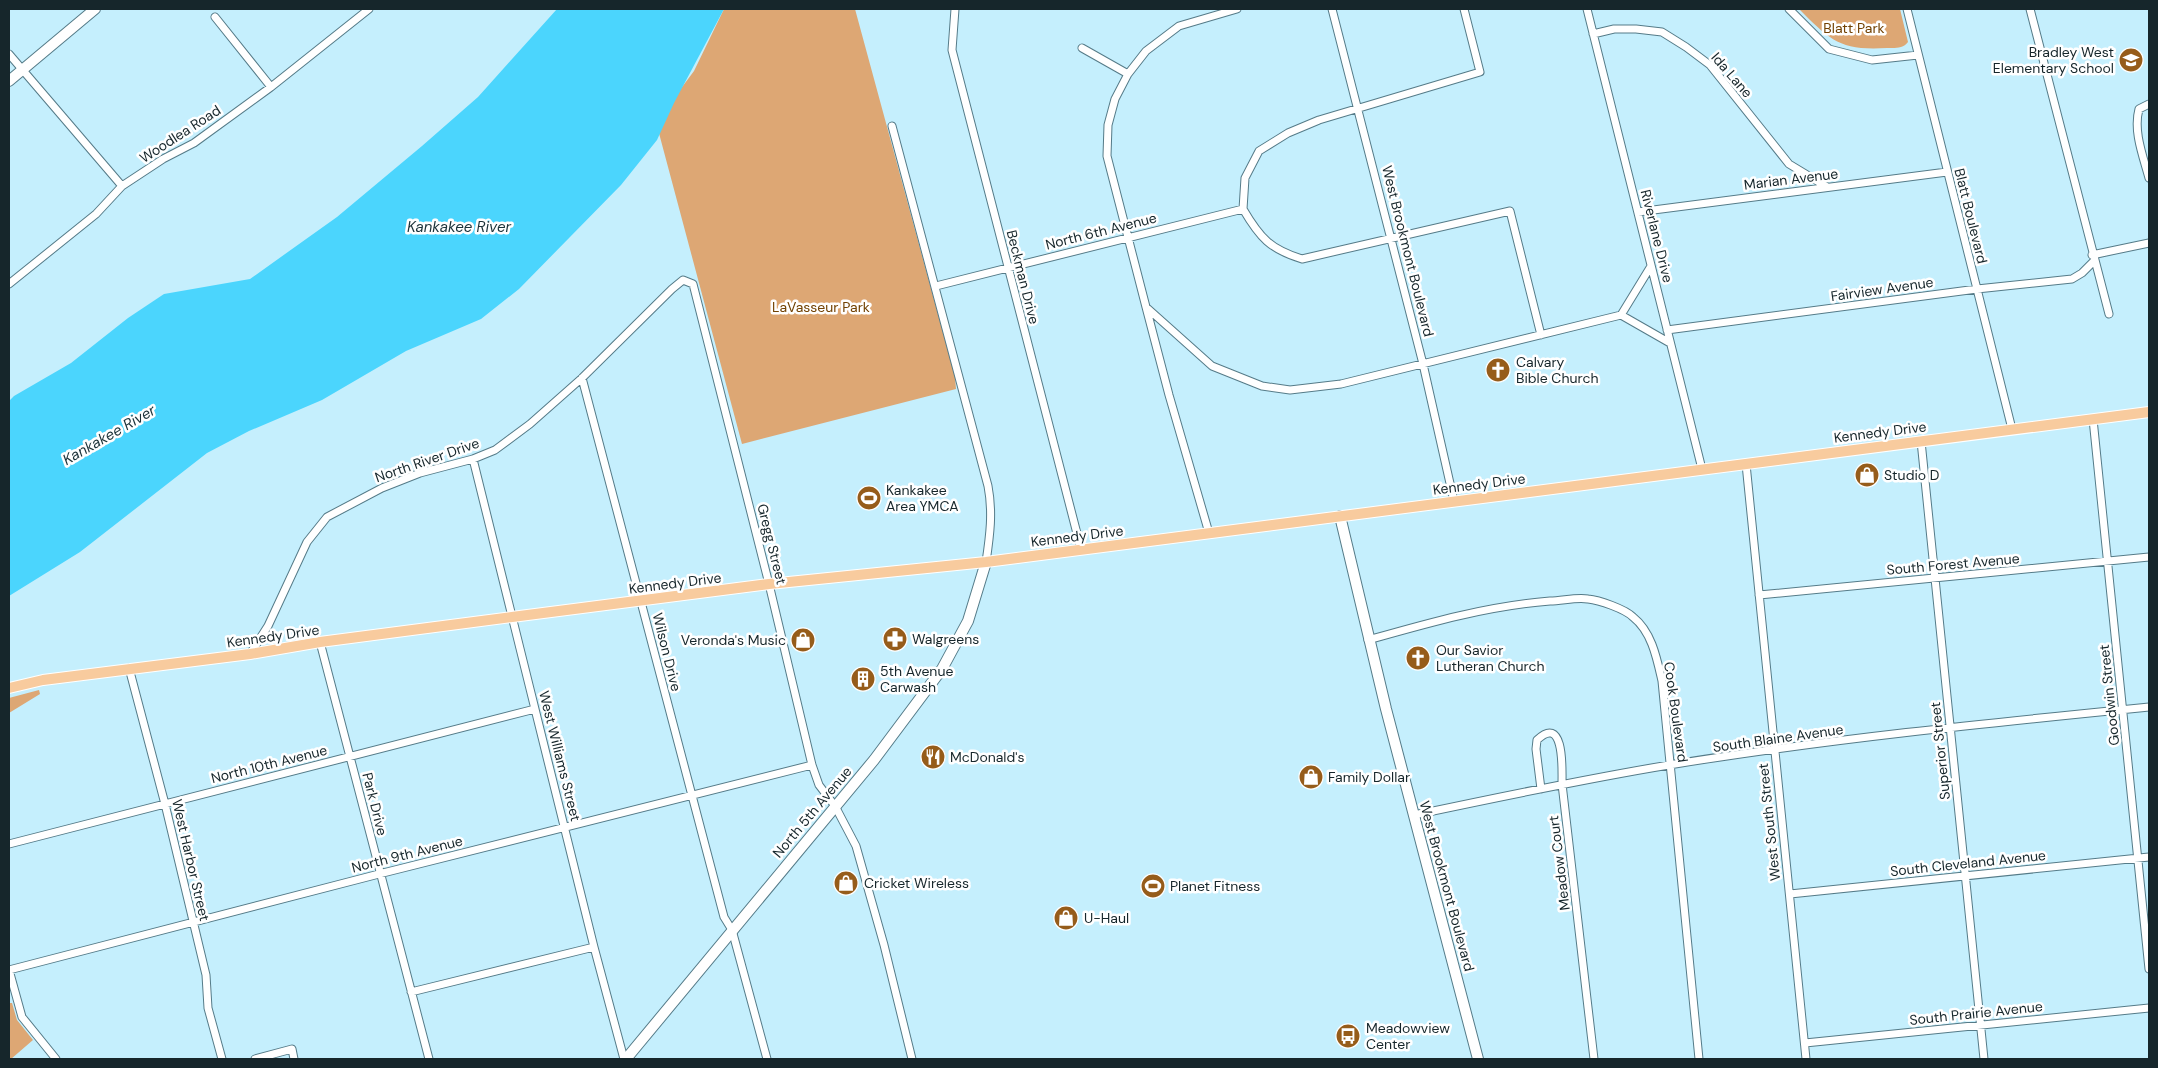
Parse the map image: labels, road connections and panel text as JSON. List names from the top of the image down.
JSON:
{
  "streets": {
    "main road": ["West Brookmont Boulevard", "Kennedy Drive", "North 5th Avenue"],
    "street": [
      "Ida Lane",
      "Woodlea Road",
      "Marian Avenue",
      "Blatt Boulevard",
      "North 6th Avenue",
      "Riverlane Drive",
      "Beckman Drive",
      "Fairview Avenue",
      "North River Drive",
      "Gregg Street",
      "South Forest Avenue",
      "Wilson Drive",
      "Goodwin Street",
      "Cook Boulevard",
      "South Blaine Avenue",
      "Superior Street",
      "West Williams Street",
      "North 10th Avenue",
      "Park Drive",
      "West South Street",
      "North 9th Avenue",
      "West Harbor Street",
      "Meadow Court",
      "South Cleveland Avenue",
      "South Prairie Avenue"
    ]
  },
  "crossings": [
    ["Ida Lane", "Marian Avenue"],
    ["Ida Lane", "Riverlane Drive"],
    ["Marian Avenue", "Blatt Boulevard"],
    ["Marian Avenue", "Riverlane Drive"],
    ["Blatt Boulevard", "Fairview Avenue"],
    ["Blatt Boulevard", "Kennedy Drive"],
    ["North 6th Avenue", "West Brookmont Boulevard"],
    ["North 6th Avenue", "Beckman Drive"],
    ["Riverlane Drive", "Fairview Avenue"],
    ["Riverlane Drive", "Kennedy Drive"],
    ["West Brookmont Boulevard", "Kennedy Drive"],
    ["West Brookmont Boulevard", "Cook Boulevard"],
    ["West Brookmont Boulevard", "South Blaine Avenue"],
    ["Beckman Drive", "Kennedy Drive"],
    ["Kennedy Drive", "North River Drive"],
    ["Kennedy Drive", "Gregg Street"],
    ["Kennedy Drive", "Wilson Drive"],
    ["Kennedy Drive", "Goodwin Street"],
    ["Kennedy Drive", "Superior Street"],
    ["Kennedy Drive", "West Williams Street"],
    ["Kennedy Drive", "Park Drive"],
    ["Kennedy Drive", "North 5th Avenue"],
    ["Kennedy Drive", "West South Street"],
    ["Kennedy Drive", "West Harbor Street"],
    ["North River Drive", "Gregg Street"],
    ["North River Drive", "Wilson Drive"],
    ["North River Drive", "West Williams Street"],
    ["Gregg Street", "North 5th Avenue"],
    ["Gregg Street", "North 9th Avenue"],
    ["South Forest Avenue", "Goodwin Street"],
    ["South Forest Avenue", "Superior Street"],
    ["South Forest Avenue", "West South Street"],
    ["Wilson Drive", "North 5th Avenue"],
    ["Wilson Drive", "North 9th Avenue"],
    ["Goodwin Street", "South Blaine Avenue"],
    ["Goodwin Street", "South Cleveland Avenue"],
    ["Cook Boulevard", "South Blaine Avenue"],
    ["South Blaine Avenue", "Superior Street"],
    ["South Blaine Avenue", "West South Street"],
    ["South Blaine Avenue", "Meadow Court"],
    ["Superior Street", "South Cleveland Avenue"],
    ["Superior Street", "South Prairie Avenue"],
    ["West Williams Street", "North 10th Avenue"],
    ["West Williams Street", "North 5th Avenue"],
    ["West Williams Street", "North 9th Avenue"],
    ["North 10th Avenue", "Park Drive"],
    ["North 10th Avenue", "West Harbor Street"],
    ["Park Drive", "North 9th Avenue"],
    ["West South Street", "South Cleveland Avenue"],
    ["West South Street", "South Prairie Avenue"],
    ["North 9th Avenue", "West Harbor Street"]
  ],
  "water": ["Kankakee River"],
  "parks": ["Blatt Park", "LaVasseur Park"],
  "places": {
    "school or university": ["Bradley West Elementary School"],
    "church": ["Calvary Bible Church", "Our Savior Lutheran Church"],
    "shop": [
      "Studio D",
      "Veronda's Music",
      "Family Dollar",
      "Cricket Wireless",
      "U-Haul"
    ],
    "sports": ["Kankakee Area YMCA", "Planet Fitness"],
    "pharmacy": ["Walgreens"],
    "building": ["5th Avenue Carwash"],
    "restaurant": ["McDonald's"],
    "bus stop": ["Meadowview Center"]
  }
}
